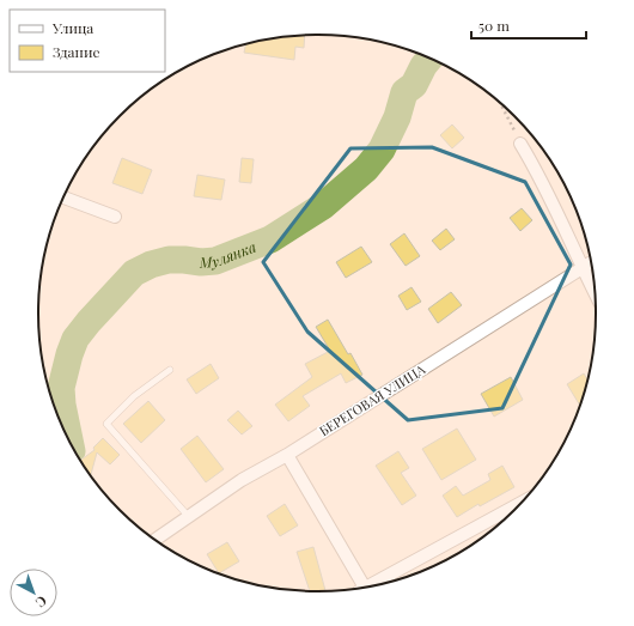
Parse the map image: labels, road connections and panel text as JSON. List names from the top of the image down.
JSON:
{
  "streets": {
    "street": ["БЕРЕГОВАЯ УЛИЦА"]
  },
  "water": ["Мулянка"],
  "legend": ["Улица", "Здание"],
  "scale_bar": "50 m",
  "north": "bottom right"
}
